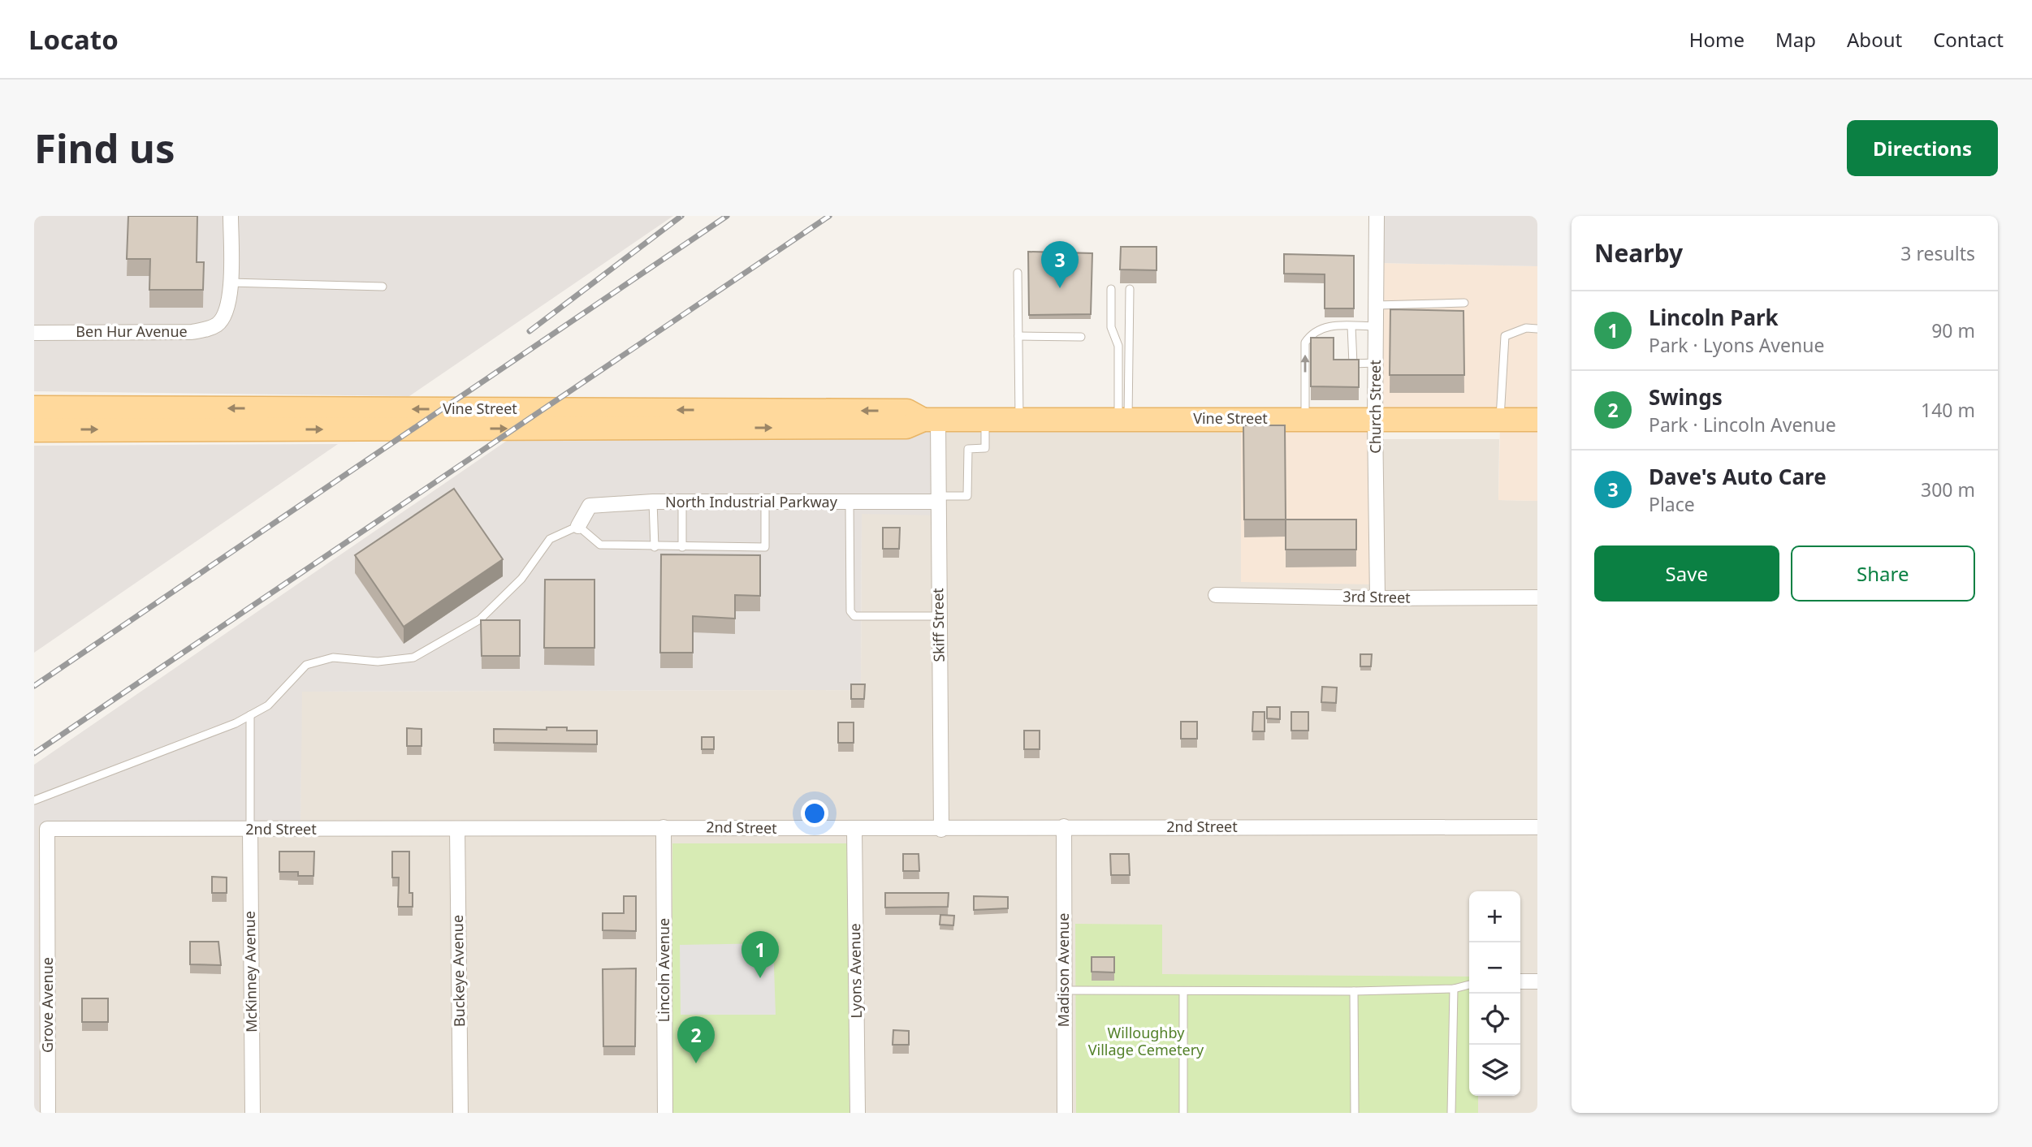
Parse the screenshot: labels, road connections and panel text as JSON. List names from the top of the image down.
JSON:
{
  "streets": {
    "main road": ["Vine Street"],
    "street": [
      "Ben Hur Avenue",
      "Church Street",
      "North Industrial Parkway",
      "3rd Street",
      "Skiff Street",
      "2nd Street",
      "Lincoln Avenue",
      "Madison Avenue",
      "Buckeye Avenue",
      "Lyons Avenue",
      "McKinney Avenue",
      "Grove Avenue"
    ]
  },
  "crossings": [
    ["Church Street", "Vine Street"],
    ["Church Street", "3rd Street"],
    ["Vine Street", "Skiff Street"],
    ["North Industrial Parkway", "Skiff Street"],
    ["Skiff Street", "2nd Street"],
    ["2nd Street", "Lincoln Avenue"],
    ["2nd Street", "Madison Avenue"],
    ["2nd Street", "Buckeye Avenue"],
    ["2nd Street", "Lyons Avenue"],
    ["2nd Street", "McKinney Avenue"],
    ["2nd Street", "Grove Avenue"]
  ],
  "parks": ["Willoughby Village Cemetery"],
  "page": {
    "header": "Locato",
    "nav": [
      "Home",
      "Map",
      "About",
      "Contact"
    ],
    "buttons": [
      "Directions",
      ["Save", "Share"]
    ],
    "title": "Find us",
    "heading": ["Nearby", "3 results"],
    "pins": ["3", "1", "2"],
    "list": [
      {
        "mark": "1",
        "name": "Lincoln Park",
        "note": "Park · Lyons Avenue",
        "value": "90 m"
      },
      {
        "mark": "2",
        "name": "Swings",
        "note": "Park · Lincoln Avenue",
        "value": "140 m"
      },
      {
        "mark": "3",
        "name": "Dave's Auto Care",
        "note": "Place",
        "value": "300 m"
      }
    ],
    "map_buttons": ["+", "−"]
  }
}
